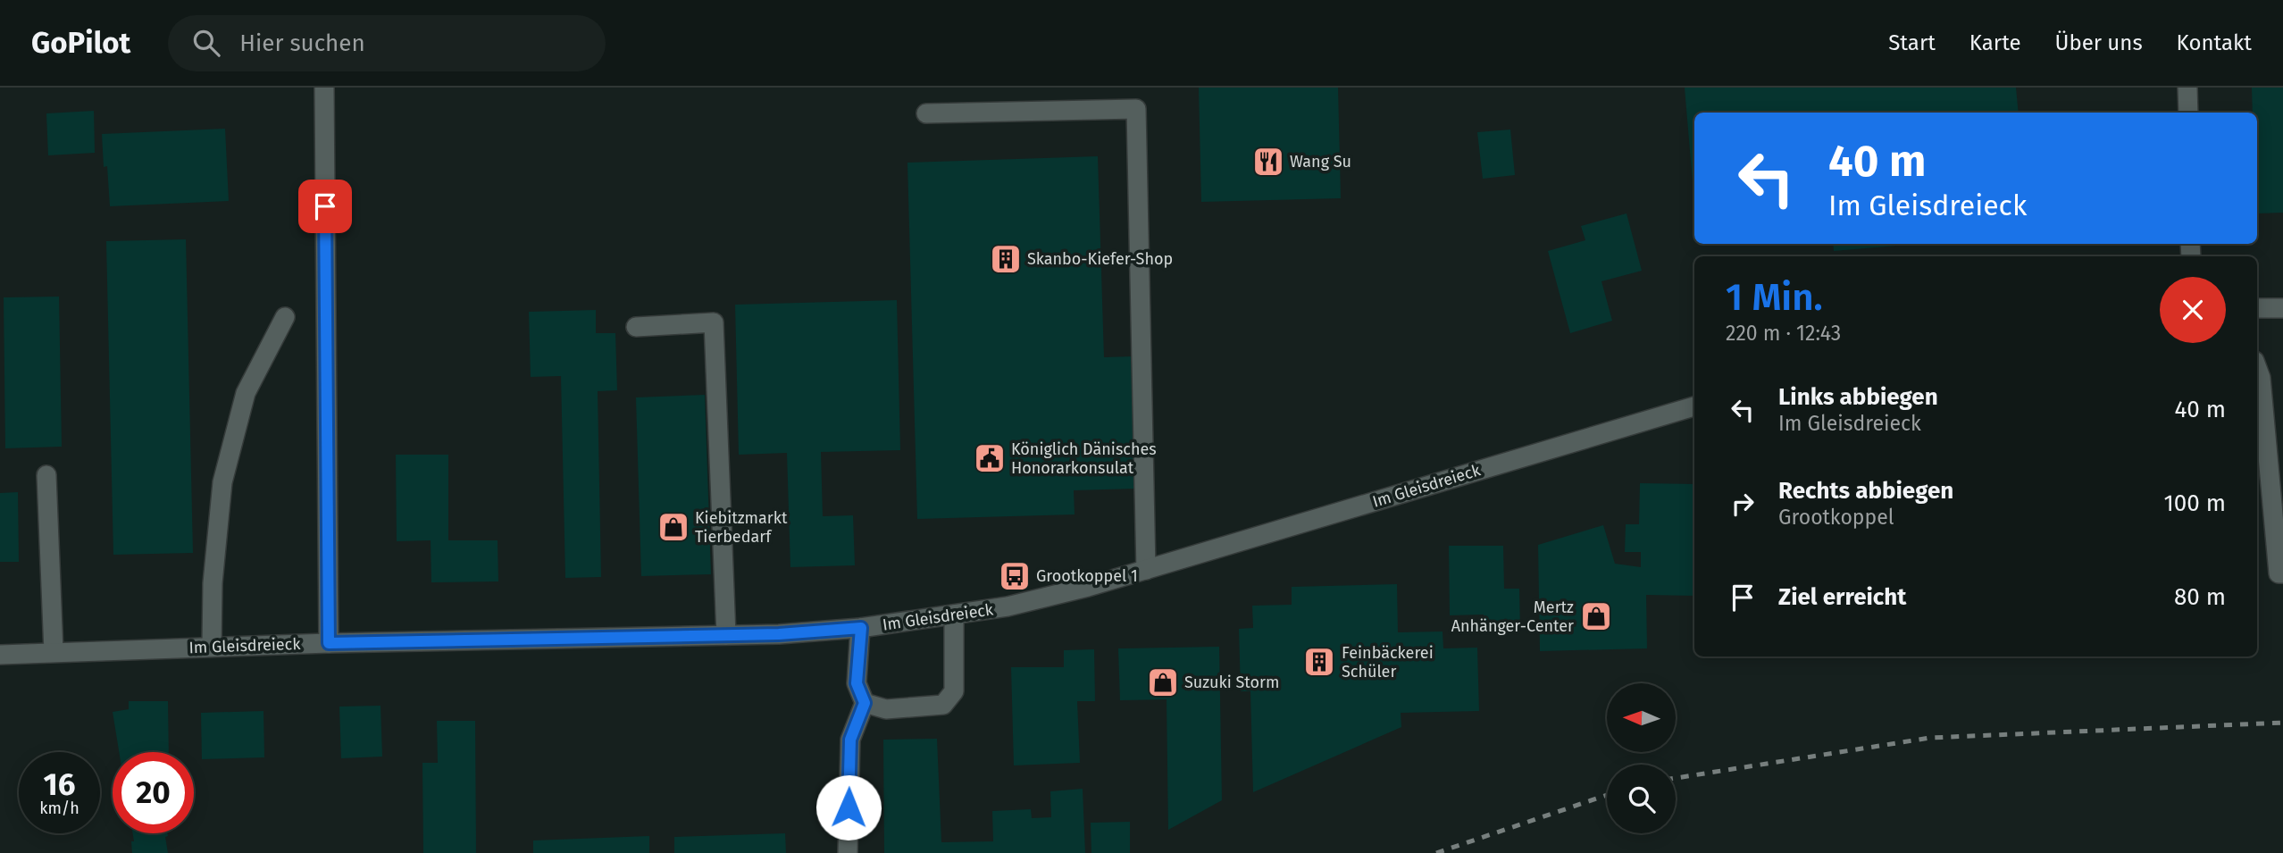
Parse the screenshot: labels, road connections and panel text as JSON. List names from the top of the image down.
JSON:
{
  "streets": {
    "street": ["Im Gleisdreieck"]
  },
  "places": {
    "restaurant": ["Wang Su"],
    "building": ["Skanbo-Kiefer-Shop", "Feinbäckerei Schüler"],
    "public building": ["Königlich Dänisches Honorarkonsulat"],
    "shop": ["Kiebitzmarkt Tierbedarf", "Mertz Anhänger-Center", "Suzuki Storm"],
    "bus stop": ["Grootkoppel 1"]
  },
  "north": "left",
  "page": {
    "header": "GoPilot",
    "search": "Hier suchen",
    "nav": [
      "Start",
      "Karte",
      "Über uns",
      "Kontakt"
    ],
    "turn": ["40 m", "Im Gleisdreieck"],
    "heading": ["1 Min.", "220 m · 12:43"],
    "list": [
      {
        "name": "Links abbiegen",
        "note": "Im Gleisdreieck",
        "value": "40 m"
      },
      {
        "name": "Rechts abbiegen",
        "note": "Grootkoppel",
        "value": "100 m"
      },
      {
        "name": "Ziel erreicht",
        "value": "80 m"
      }
    ],
    "speed": "16 km/h",
    "limit": "20"
  }
}
